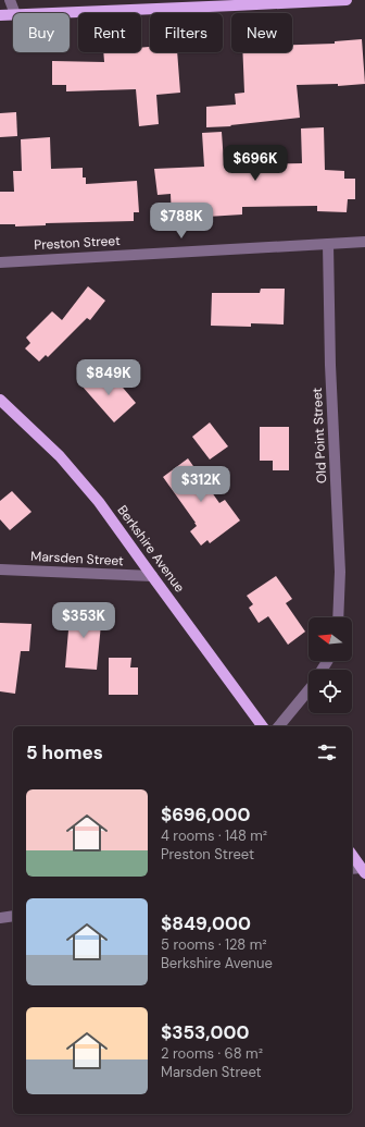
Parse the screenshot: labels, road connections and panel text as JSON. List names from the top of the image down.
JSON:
{
  "streets": {
    "main road": ["Berkshire Avenue"],
    "street": ["Preston Street", "Old Point Street", "Marsden Street"]
  },
  "crossings": [
    ["Preston Street", "Old Point Street"],
    ["Berkshire Avenue", "Marsden Street"]
  ],
  "north": "left",
  "page": {
    "chip": [
      "Buy",
      "Rent",
      "Filters",
      "New"
    ],
    "price": [
      "$696K",
      "$788K",
      "$849K",
      "$312K",
      "$353K"
    ],
    "heading": "5 homes",
    "list": [
      {
        "name": "$696,000",
        "note": "4 rooms · 148 m² · Preston Street"
      },
      {
        "name": "$849,000",
        "note": "5 rooms · 128 m² · Berkshire Avenue"
      },
      {
        "name": "$353,000",
        "note": "2 rooms · 68 m² · Marsden Street"
      }
    ]
  }
}
